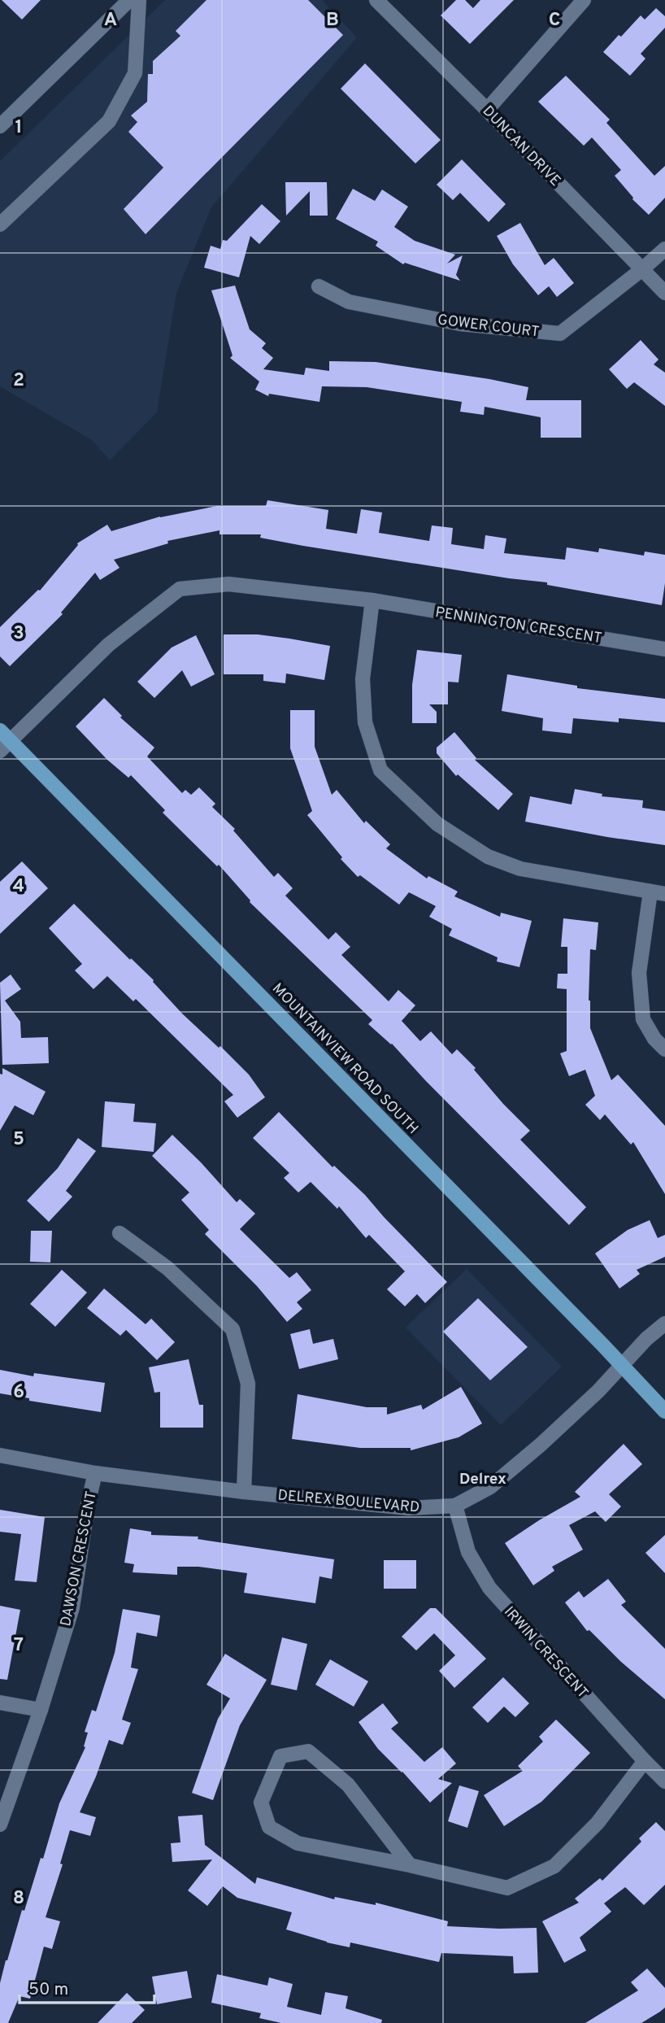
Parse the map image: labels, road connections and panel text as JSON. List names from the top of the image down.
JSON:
{
  "streets": {
    "main road": ["MOUNTAINVIEW ROAD SOUTH"],
    "street": [
      "DUNCAN DRIVE",
      "GOWER COURT",
      "PENNINGTON CRESCENT",
      "DELREX BOULEVARD",
      "DAWSON CRESCENT",
      "IRWIN CRESCENT"
    ]
  },
  "crossings": [
    ["DUNCAN DRIVE", "GOWER COURT"],
    ["PENNINGTON CRESCENT", "MOUNTAINVIEW ROAD SOUTH"],
    ["MOUNTAINVIEW ROAD SOUTH", "DELREX BOULEVARD"],
    ["DELREX BOULEVARD", "DAWSON CRESCENT"],
    ["DELREX BOULEVARD", "IRWIN CRESCENT"]
  ],
  "districts": ["Delrex"],
  "scale_bar": "50 m",
  "grid": {
    "columns": ["A", "B", "C"],
    "rows": [
      "1",
      "2",
      "3",
      "4",
      "5",
      "6",
      "7",
      "8"
    ]
  }
}
